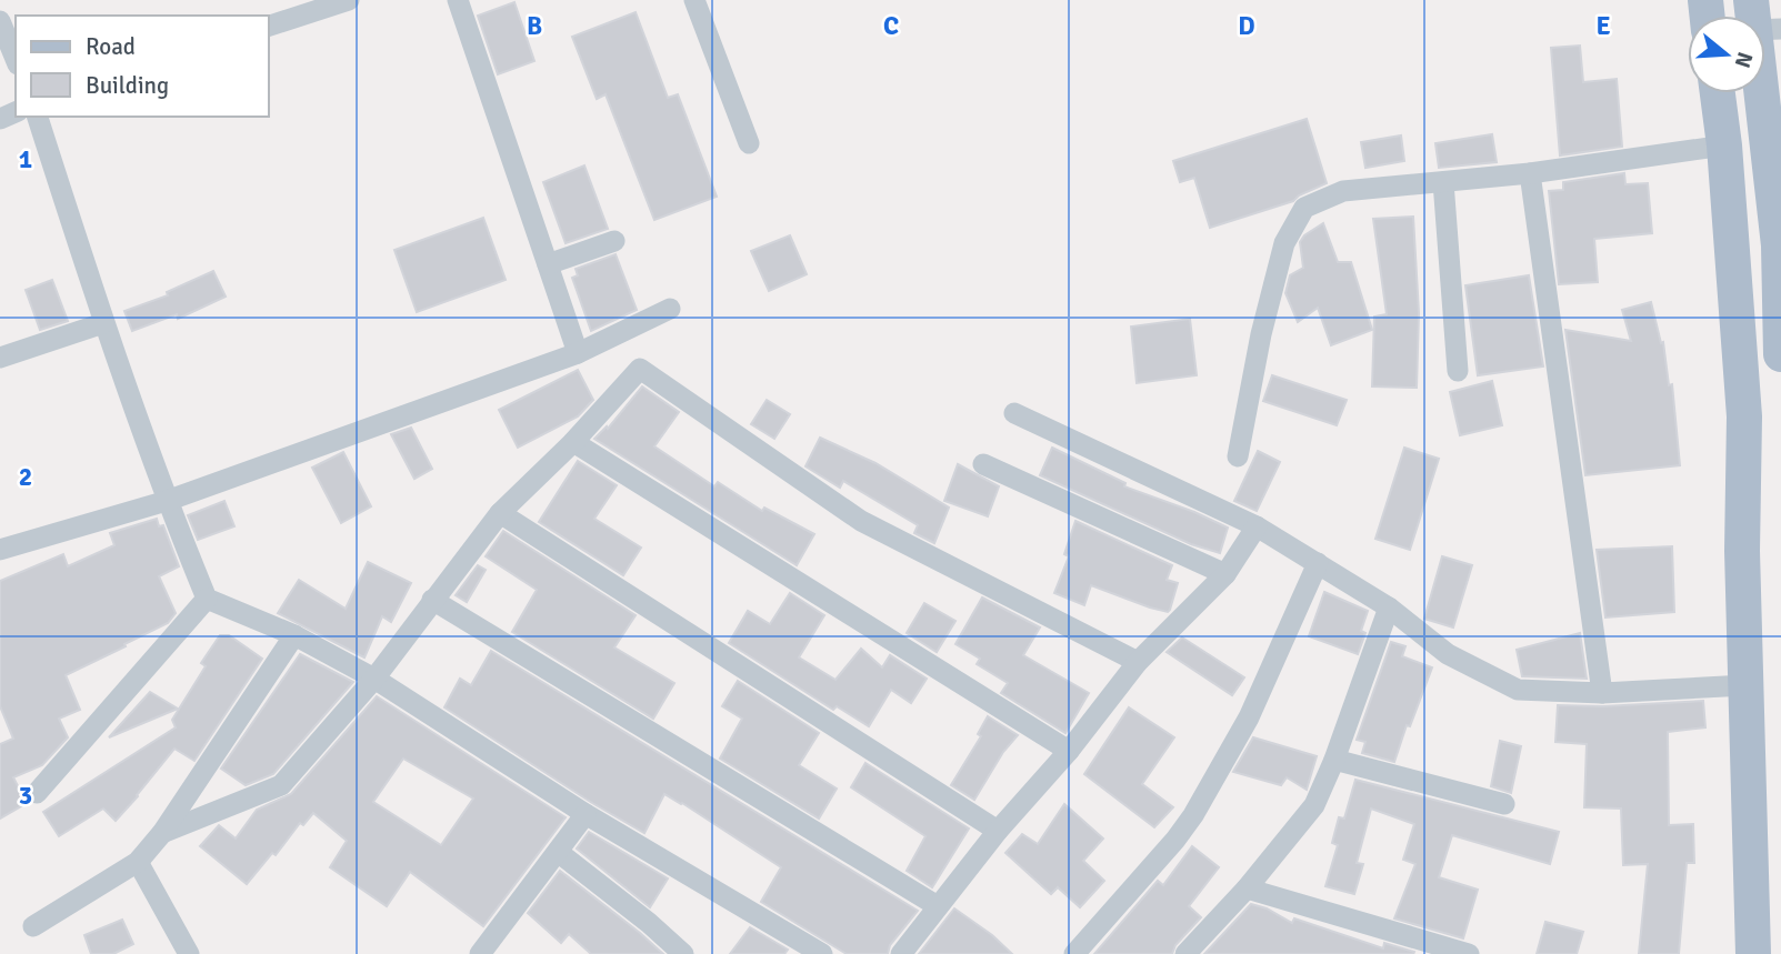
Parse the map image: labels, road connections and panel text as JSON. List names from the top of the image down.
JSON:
{
  "legend": ["Road", "Building"],
  "north": "right",
  "grid": {
    "columns": [
      "B",
      "C",
      "D",
      "E"
    ],
    "rows": ["1", "2", "3"]
  }
}
